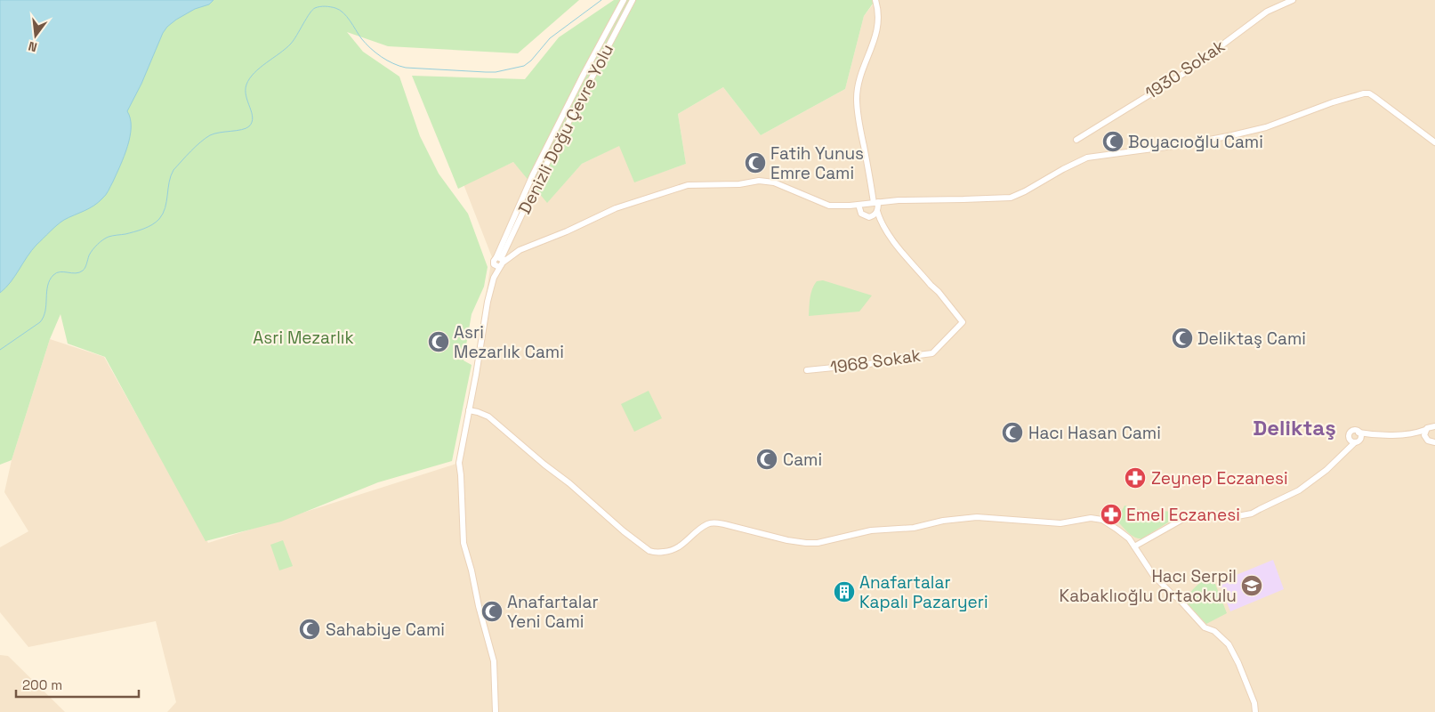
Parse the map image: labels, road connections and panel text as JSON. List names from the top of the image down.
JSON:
{
  "streets": {
    "main road": ["1930 Sokak", "Denizli Doğu Çevre Yolu", "1968 Sokak"]
  },
  "districts": ["Deliktaş"],
  "parks": ["Asri Mezarlık"],
  "places": {
    "mosque": [
      "Boyacıoğlu Cami",
      "Fatih Yunus Emre Cami",
      "Deliktaş Cami",
      "Asri Mezarlık Cami",
      "Hacı Hasan Cami",
      "Cami",
      "Anafartalar Yeni Cami",
      "Sahabiye Cami"
    ],
    "pharmacy": ["Zeynep Eczanesi", "Emel Eczanesi"],
    "school or university": ["Hacı Serpil Kabaklıoğlu Ortaokulu"],
    "building": ["Anafartalar Kapalı Pazaryeri"]
  },
  "scale_bar": "200 m",
  "north": "bottom"
}
